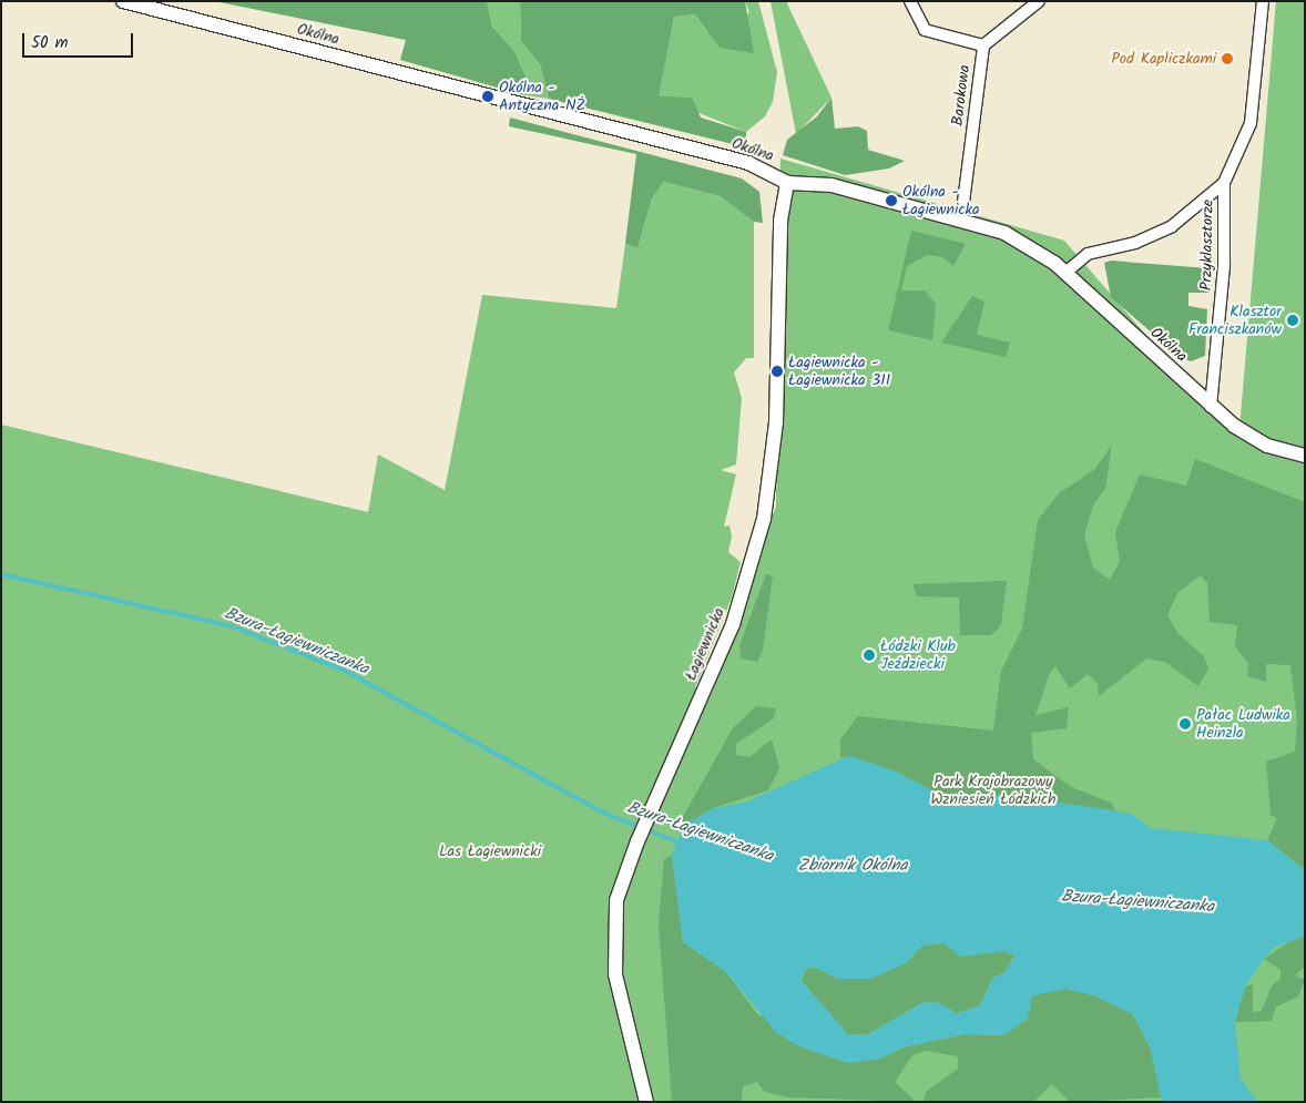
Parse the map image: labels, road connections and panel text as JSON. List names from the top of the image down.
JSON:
{
  "streets": {
    "street": [
      "Okólna",
      "Barokowa",
      "Przyklasztorze",
      "Łagiewnicka"
    ]
  },
  "crossings": [
    ["Okólna", "Barokowa"],
    ["Okólna", "Przyklasztorze"],
    ["Okólna", "Łagiewnicka"]
  ],
  "water": ["Bzura-Łagiewniczanka", "Zbiornik Okólna"],
  "parks": ["Park Krajobrazowy Wzniesień Łódzkich", "Las Łagiewnicki"],
  "places": [
    "Pod Kapliczkami",
    "Okólna - Antyczna NŻ",
    "Okólna - Łagiewnicka",
    "Klasztor Franciszkanów",
    "Łagiewnicka - Łagiewnicka 311",
    "Łódzki Klub Jeździecki",
    "Pałac Ludwika Heinzla"
  ],
  "scale_bar": "50 m"
}
